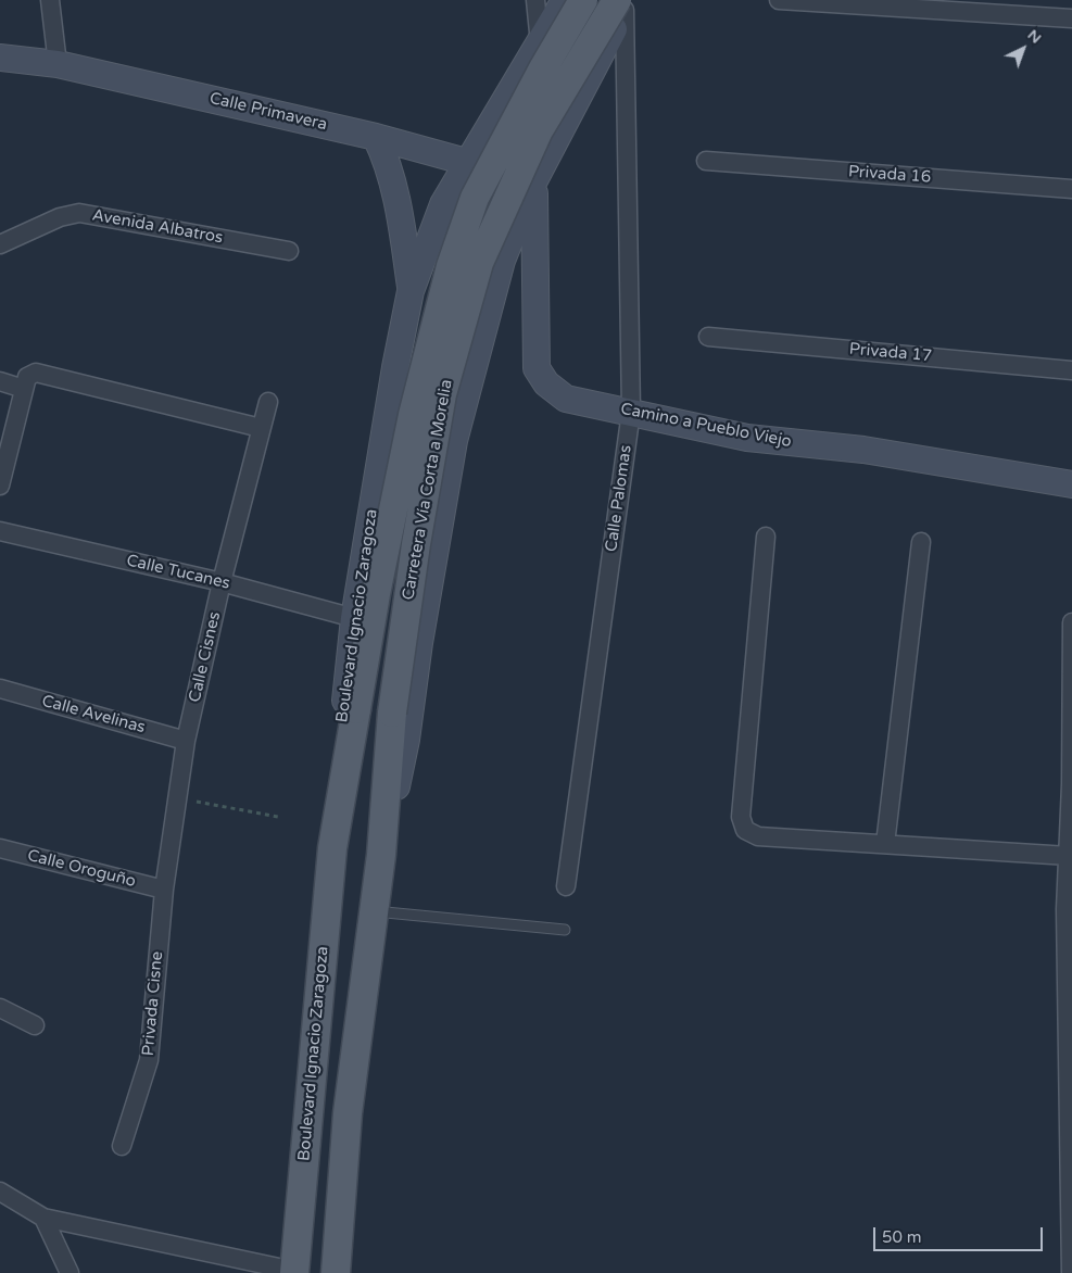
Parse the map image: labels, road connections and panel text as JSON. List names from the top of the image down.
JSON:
{
  "streets": {
    "main road": ["Carretera Vía Corta a Morelia", "Boulevard Ignacio Zaragoza"],
    "street": [
      "Calle Primavera",
      "Privada 16",
      "Avenida Albatros",
      "Privada 17",
      "Camino a Pueblo Viejo",
      "Calle Palomas",
      "Calle Tucanes",
      "Calle Cisnes",
      "Calle Avelinas",
      "Calle Oroguño",
      "Privada Cisne"
    ]
  },
  "crossings": [
    ["Calle Primavera", "Camino a Pueblo Viejo"],
    ["Calle Primavera", "Boulevard Ignacio Zaragoza"],
    ["Camino a Pueblo Viejo", "Calle Palomas"],
    ["Carretera Vía Corta a Morelia", "Calle Palomas"],
    ["Carretera Vía Corta a Morelia", "Boulevard Ignacio Zaragoza"],
    ["Calle Tucanes", "Boulevard Ignacio Zaragoza"],
    ["Calle Tucanes", "Calle Cisnes"],
    ["Calle Cisnes", "Calle Avelinas"],
    ["Calle Cisnes", "Calle Oroguño"],
    ["Calle Cisnes", "Privada Cisne"],
    ["Calle Oroguño", "Privada Cisne"]
  ],
  "scale_bar": "50 m",
  "north": "top right"
}
